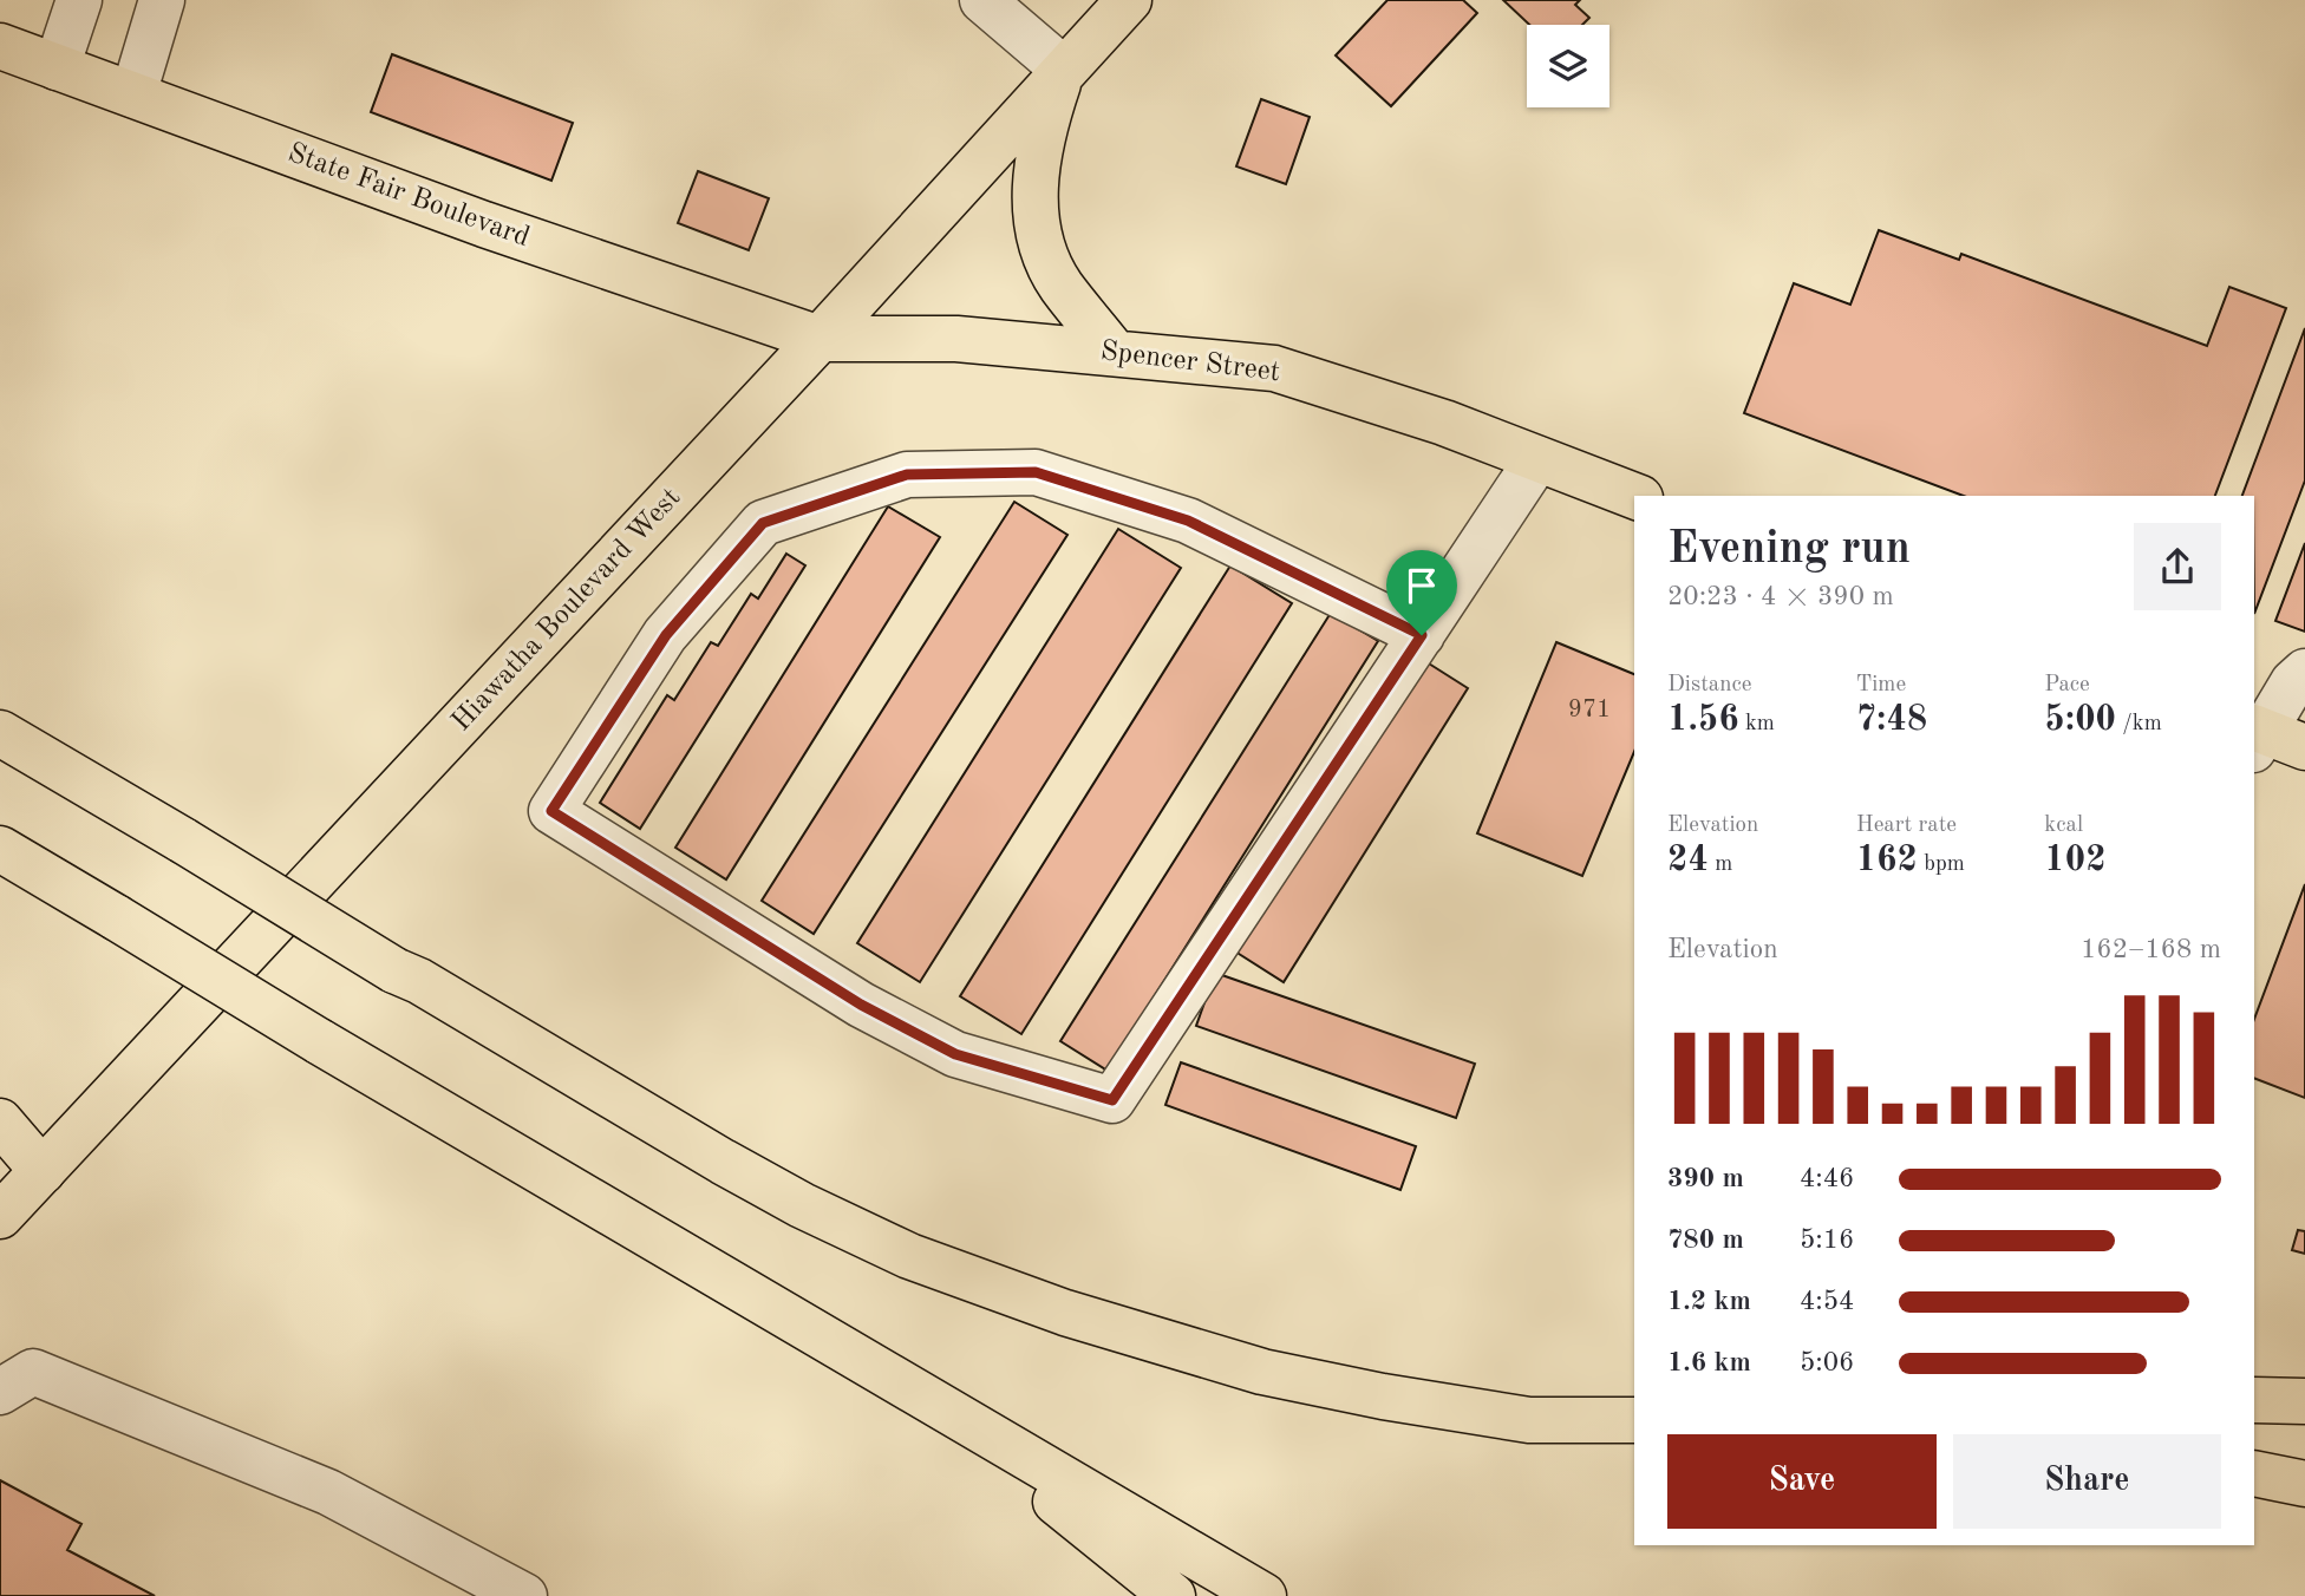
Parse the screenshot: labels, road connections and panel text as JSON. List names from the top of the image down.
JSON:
{
  "streets": {
    "main road": ["State Fair Boulevard", "Spencer Street", "Hiawatha Boulevard West"]
  },
  "crossings": [
    ["State Fair Boulevard", "Spencer Street"],
    ["State Fair Boulevard", "Hiawatha Boulevard West"],
    ["Spencer Street", "Hiawatha Boulevard West"]
  ],
  "house_numbers": ["971"],
  "page": {
    "heading": ["Evening run", "20:23 · 4 × 390 m"],
    "stats": [
      ["Distance", "1.56 km"],
      ["Time", "7:48"],
      ["Pace", "5:00 /km"],
      ["Elevation", "24 m"],
      ["Heart rate", "162 bpm"],
      ["kcal", "102"]
    ],
    "chart": ["Elevation", "162–168 m"],
    "list": [
      {
        "name": "390 m",
        "note": "4:46"
      },
      {
        "name": "780 m",
        "note": "5:16"
      },
      {
        "name": "1.2 km",
        "note": "4:54"
      },
      {
        "name": "1.6 km",
        "note": "5:06"
      }
    ],
    "buttons": ["Save", "Share"]
  }
}
